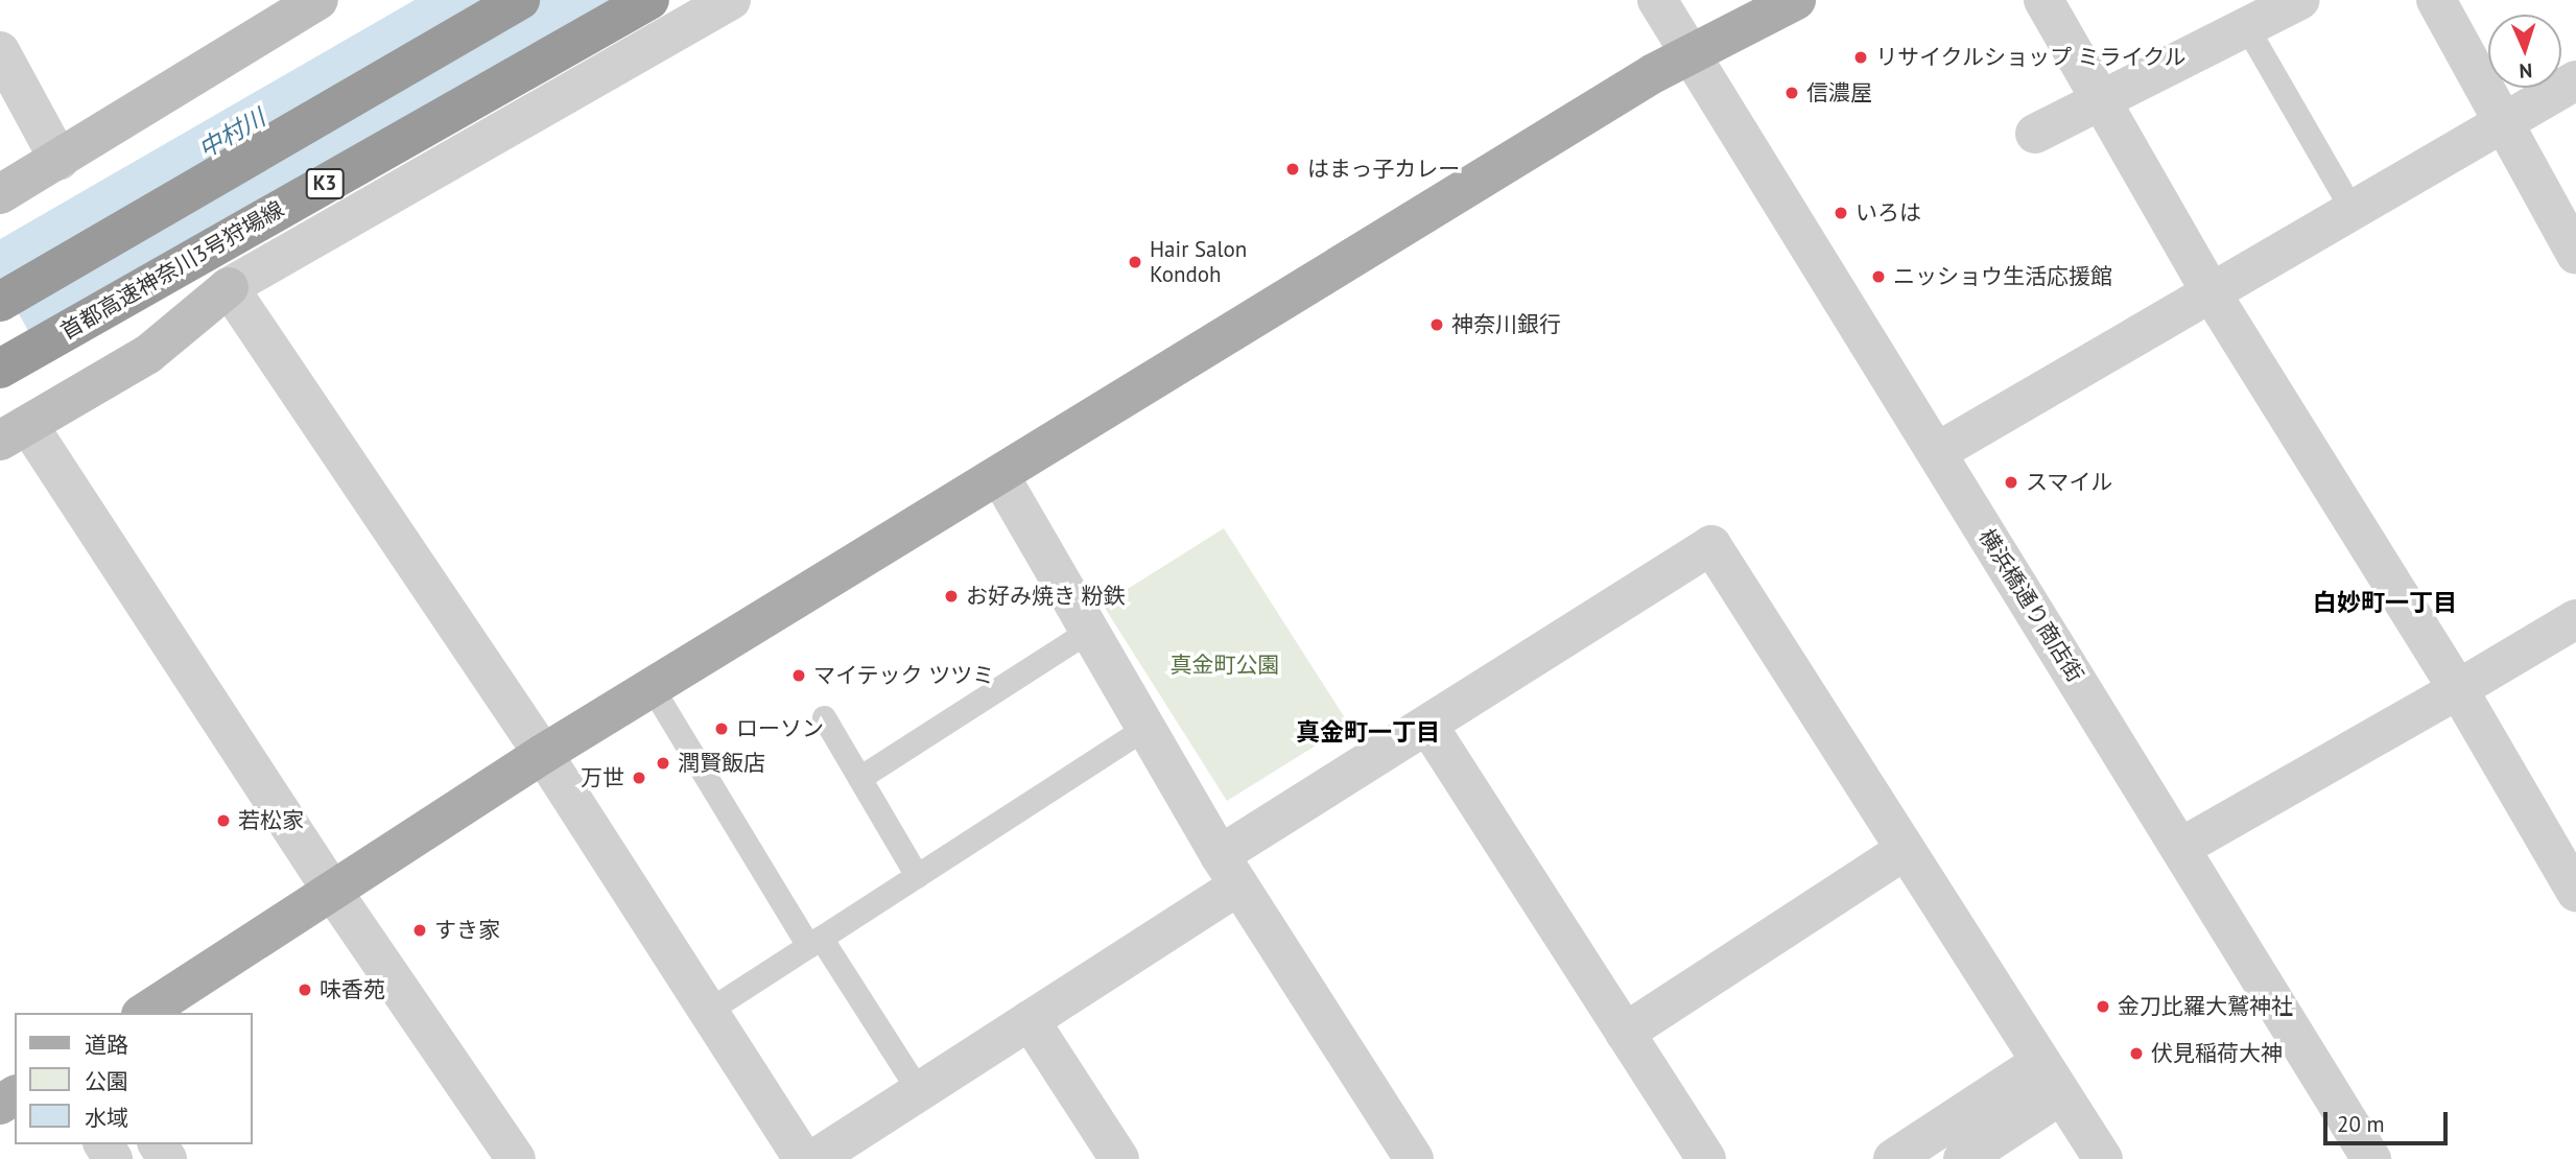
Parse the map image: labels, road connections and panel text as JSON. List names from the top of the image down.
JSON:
{
  "streets": {
    "highway": ["K3", "首都高速神奈川3号狩場線"],
    "street": ["横浜橋通り商店街"]
  },
  "districts": ["白妙町一丁目", "真金町一丁目"],
  "water": ["中村川"],
  "parks": ["真金町公園"],
  "places": [
    "リサイクルショップ ミライクル",
    "信濃屋",
    "はまっ子カレー",
    "いろは",
    "Hair Salon Kondoh",
    "ニッショウ生活応援館",
    "神奈川銀行",
    "スマイル",
    "お好み焼き 粉鉄",
    "マイテック ツツミ",
    "ローソン",
    "潤賢飯店",
    "万世",
    "若松家",
    "すき家",
    "味香苑",
    "金刀比羅大鷲神社",
    "伏見稲荷大神"
  ],
  "legend": ["道路", "公園", "水域"],
  "scale_bar": "20 m",
  "north": "bottom"
}
